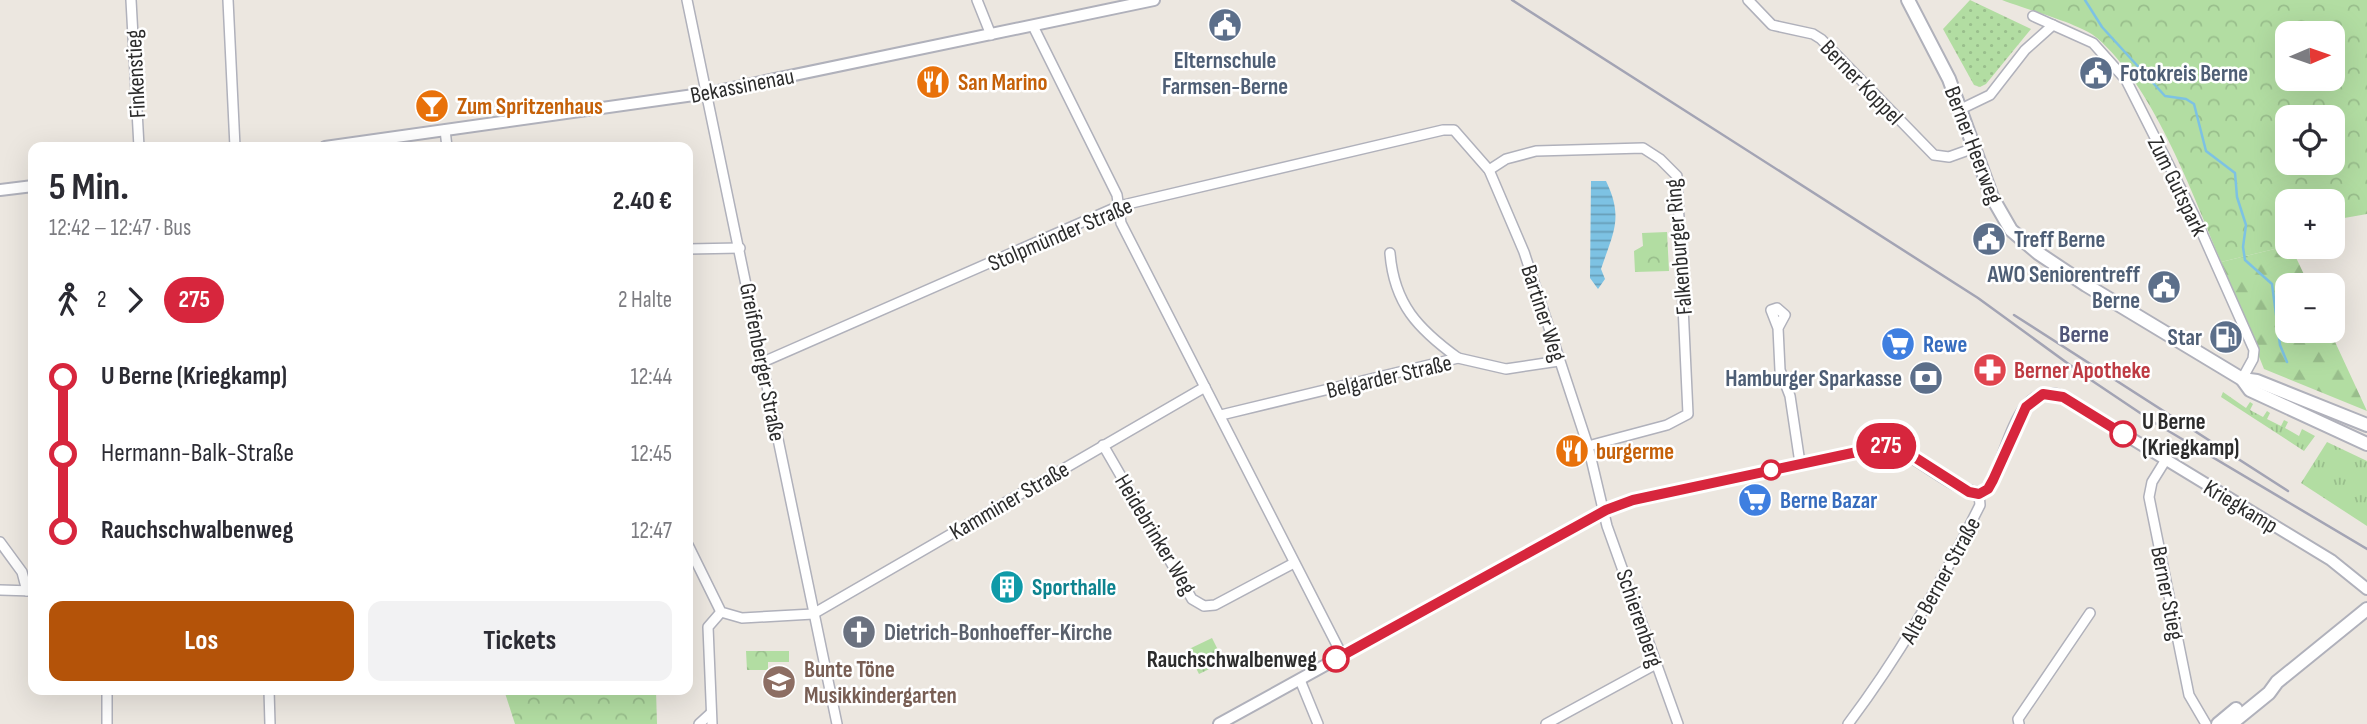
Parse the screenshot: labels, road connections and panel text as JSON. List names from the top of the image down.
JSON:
{
  "streets": {
    "main road": ["Berner Heerweg"],
    "street": [
      "Finkenstieg",
      "Berner Koppel",
      "Bekassinenau",
      "Zum Gutspark",
      "Stolpmünder Straße",
      "Falkenburger Ring",
      "Bartiner Weg",
      "Greifenberger Straße",
      "Belgarder Straße",
      "Kamminer Straße",
      "Kriegkamp",
      "Heidebrinker Weg",
      "Alte Berner Straße",
      "Berner Stieg",
      "Schierenberg"
    ]
  },
  "crossings": [
    ["Berner Koppel", "Berner Heerweg"],
    ["Bekassinenau", "Greifenberger Straße"],
    ["Berner Heerweg", "Zum Gutspark"],
    ["Stolpmünder Straße", "Bartiner Weg"],
    ["Stolpmünder Straße", "Greifenberger Straße"],
    ["Falkenburger Ring", "Bartiner Weg"],
    ["Bartiner Weg", "Belgarder Straße"],
    ["Bartiner Weg", "Schierenberg"],
    ["Greifenberger Straße", "Kamminer Straße"],
    ["Kamminer Straße", "Heidebrinker Weg"],
    ["Kriegkamp", "Alte Berner Straße"],
    ["Kriegkamp", "Berner Stieg"]
  ],
  "districts": ["Berne"],
  "places": {
    "public building": [
      "Elternschule Farmsen-Berne",
      "Fotokreis Berne",
      "Treff Berne",
      "AWO Seniorentreff Berne"
    ],
    "restaurant": ["San Marino", "burgerme"],
    "bar": ["Zum Spritzenhaus"],
    "fuel station": ["Star"],
    "supermarket": ["Rewe", "Berne Bazar"],
    "pharmacy": ["Berner Apotheke"],
    "bank": ["Hamburger Sparkasse"],
    "other": ["U Berne (Kriegkamp)", "Rauchschwalbenweg"],
    "building": ["Sporthalle"],
    "church": ["Dietrich-Bonhoeffer-Kirche"],
    "school or university": ["Bunte Töne Musikkindergarten"]
  },
  "lines": ["bus line 275"],
  "north": "right",
  "page": {
    "on_map": "275",
    "map_buttons": ["+", "−"],
    "heading": ["5 Min.", "12:42 – 12:47 · Bus", "2.40 €"],
    "legs": ["2", "275", "2 Halte"],
    "list": [
      {
        "name": "U Berne (Kriegkamp)",
        "value": "12:44"
      },
      {
        "name": "Hermann-Balk-Straße",
        "value": "12:45"
      },
      {
        "name": "Rauchschwalbenweg",
        "value": "12:47"
      }
    ],
    "buttons": ["Los", "Tickets"]
  }
}
